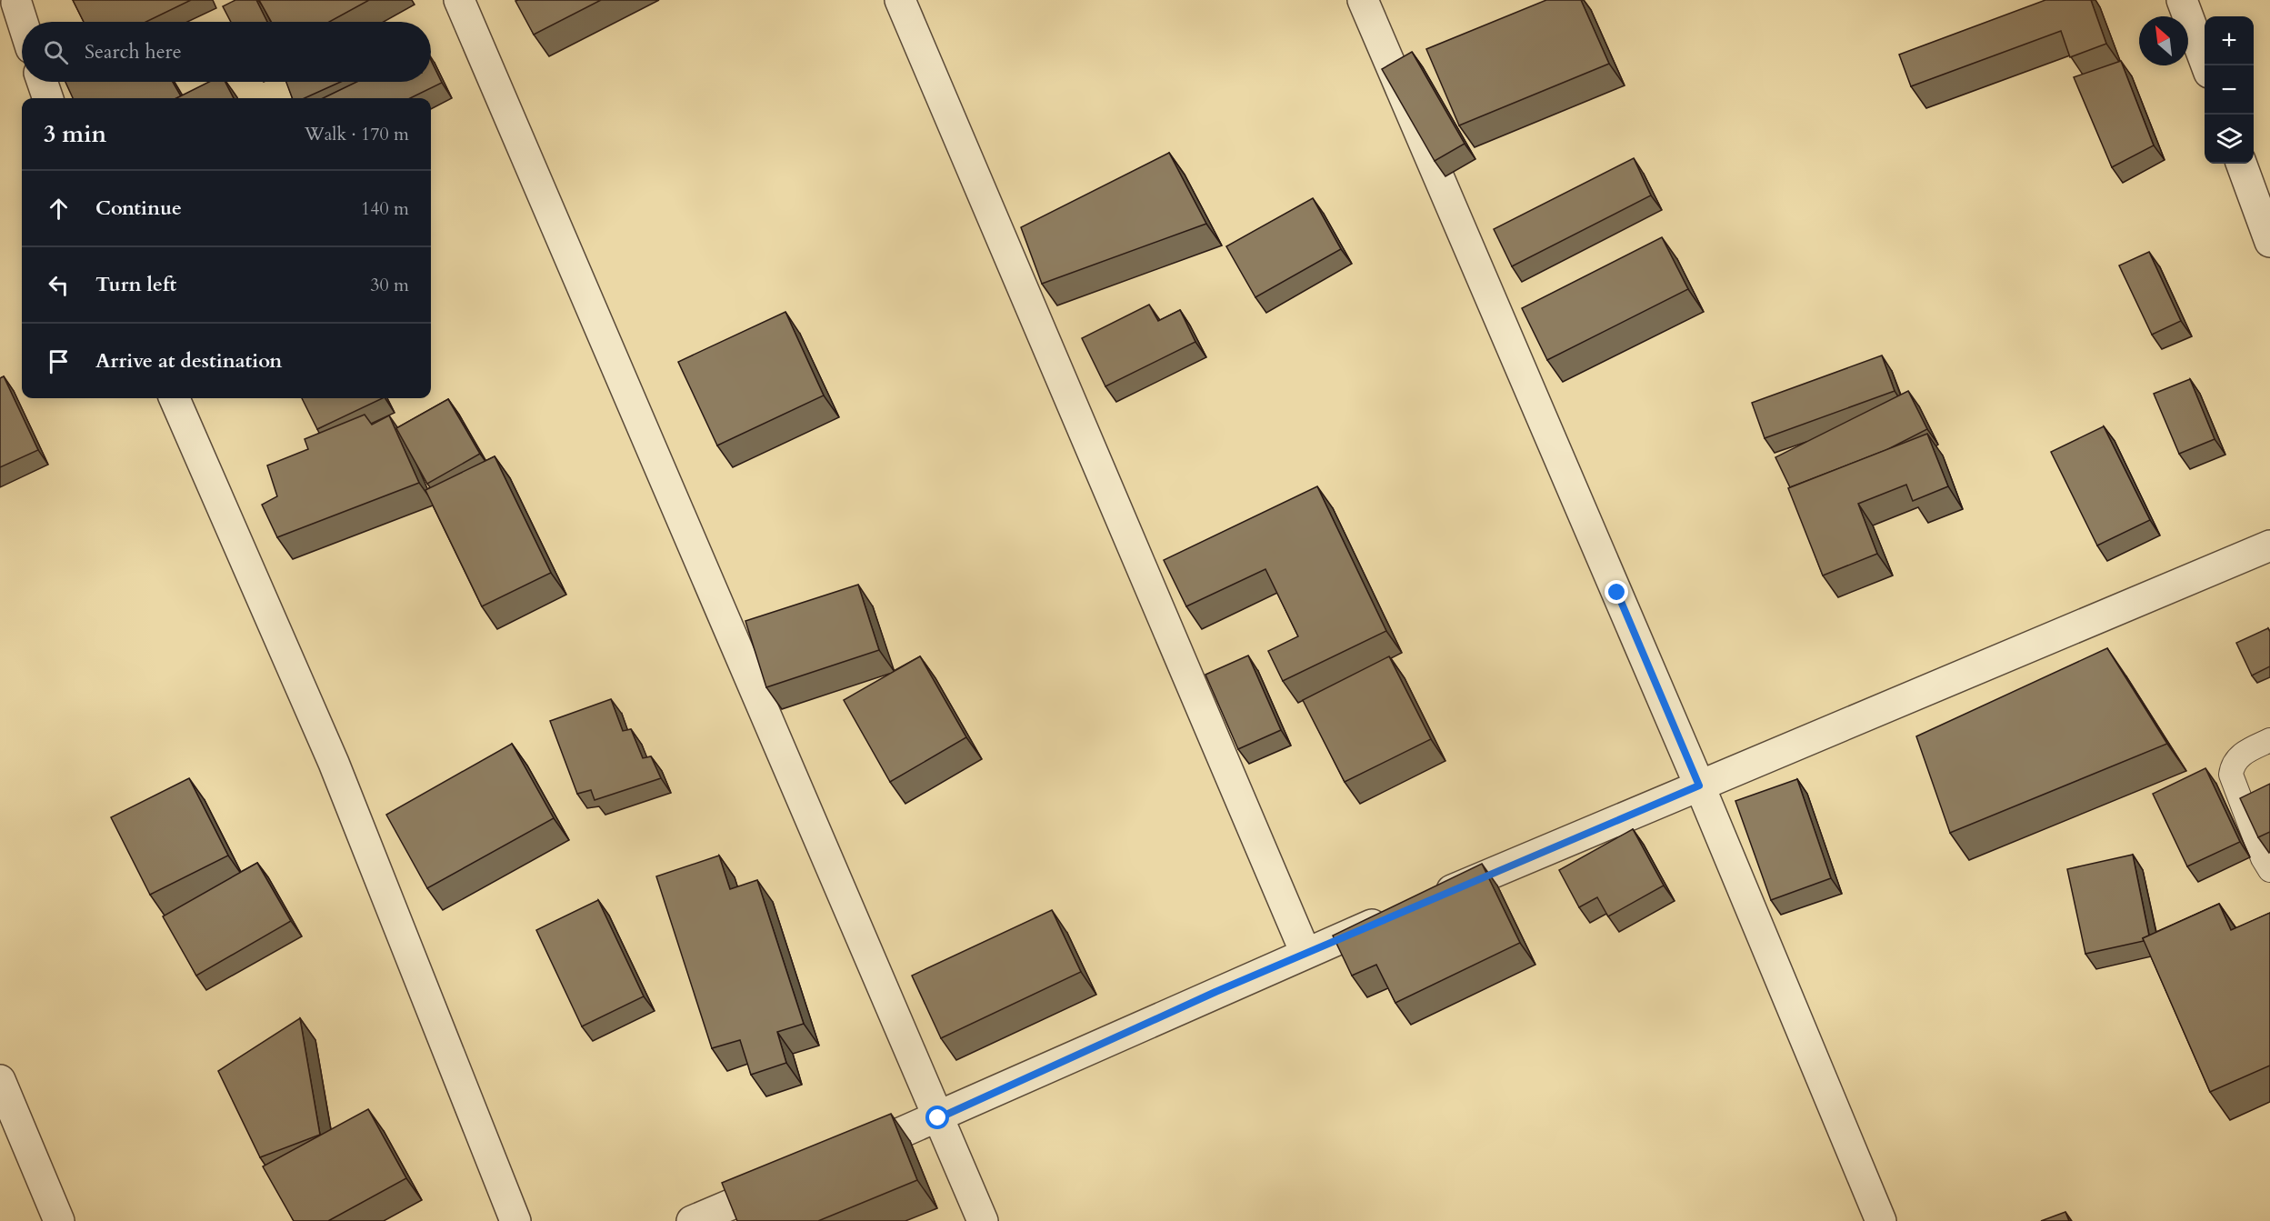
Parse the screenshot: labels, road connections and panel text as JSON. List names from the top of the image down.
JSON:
{
  "north": "top left",
  "page": {
    "map_buttons": ["+", "−"],
    "search": "Search here",
    "heading": ["3 min", "Walk · 170 m"],
    "list": [
      ["Continue", "140 m"],
      ["Turn left", "30 m"],
      "Arrive at destination"
    ]
  }
}
